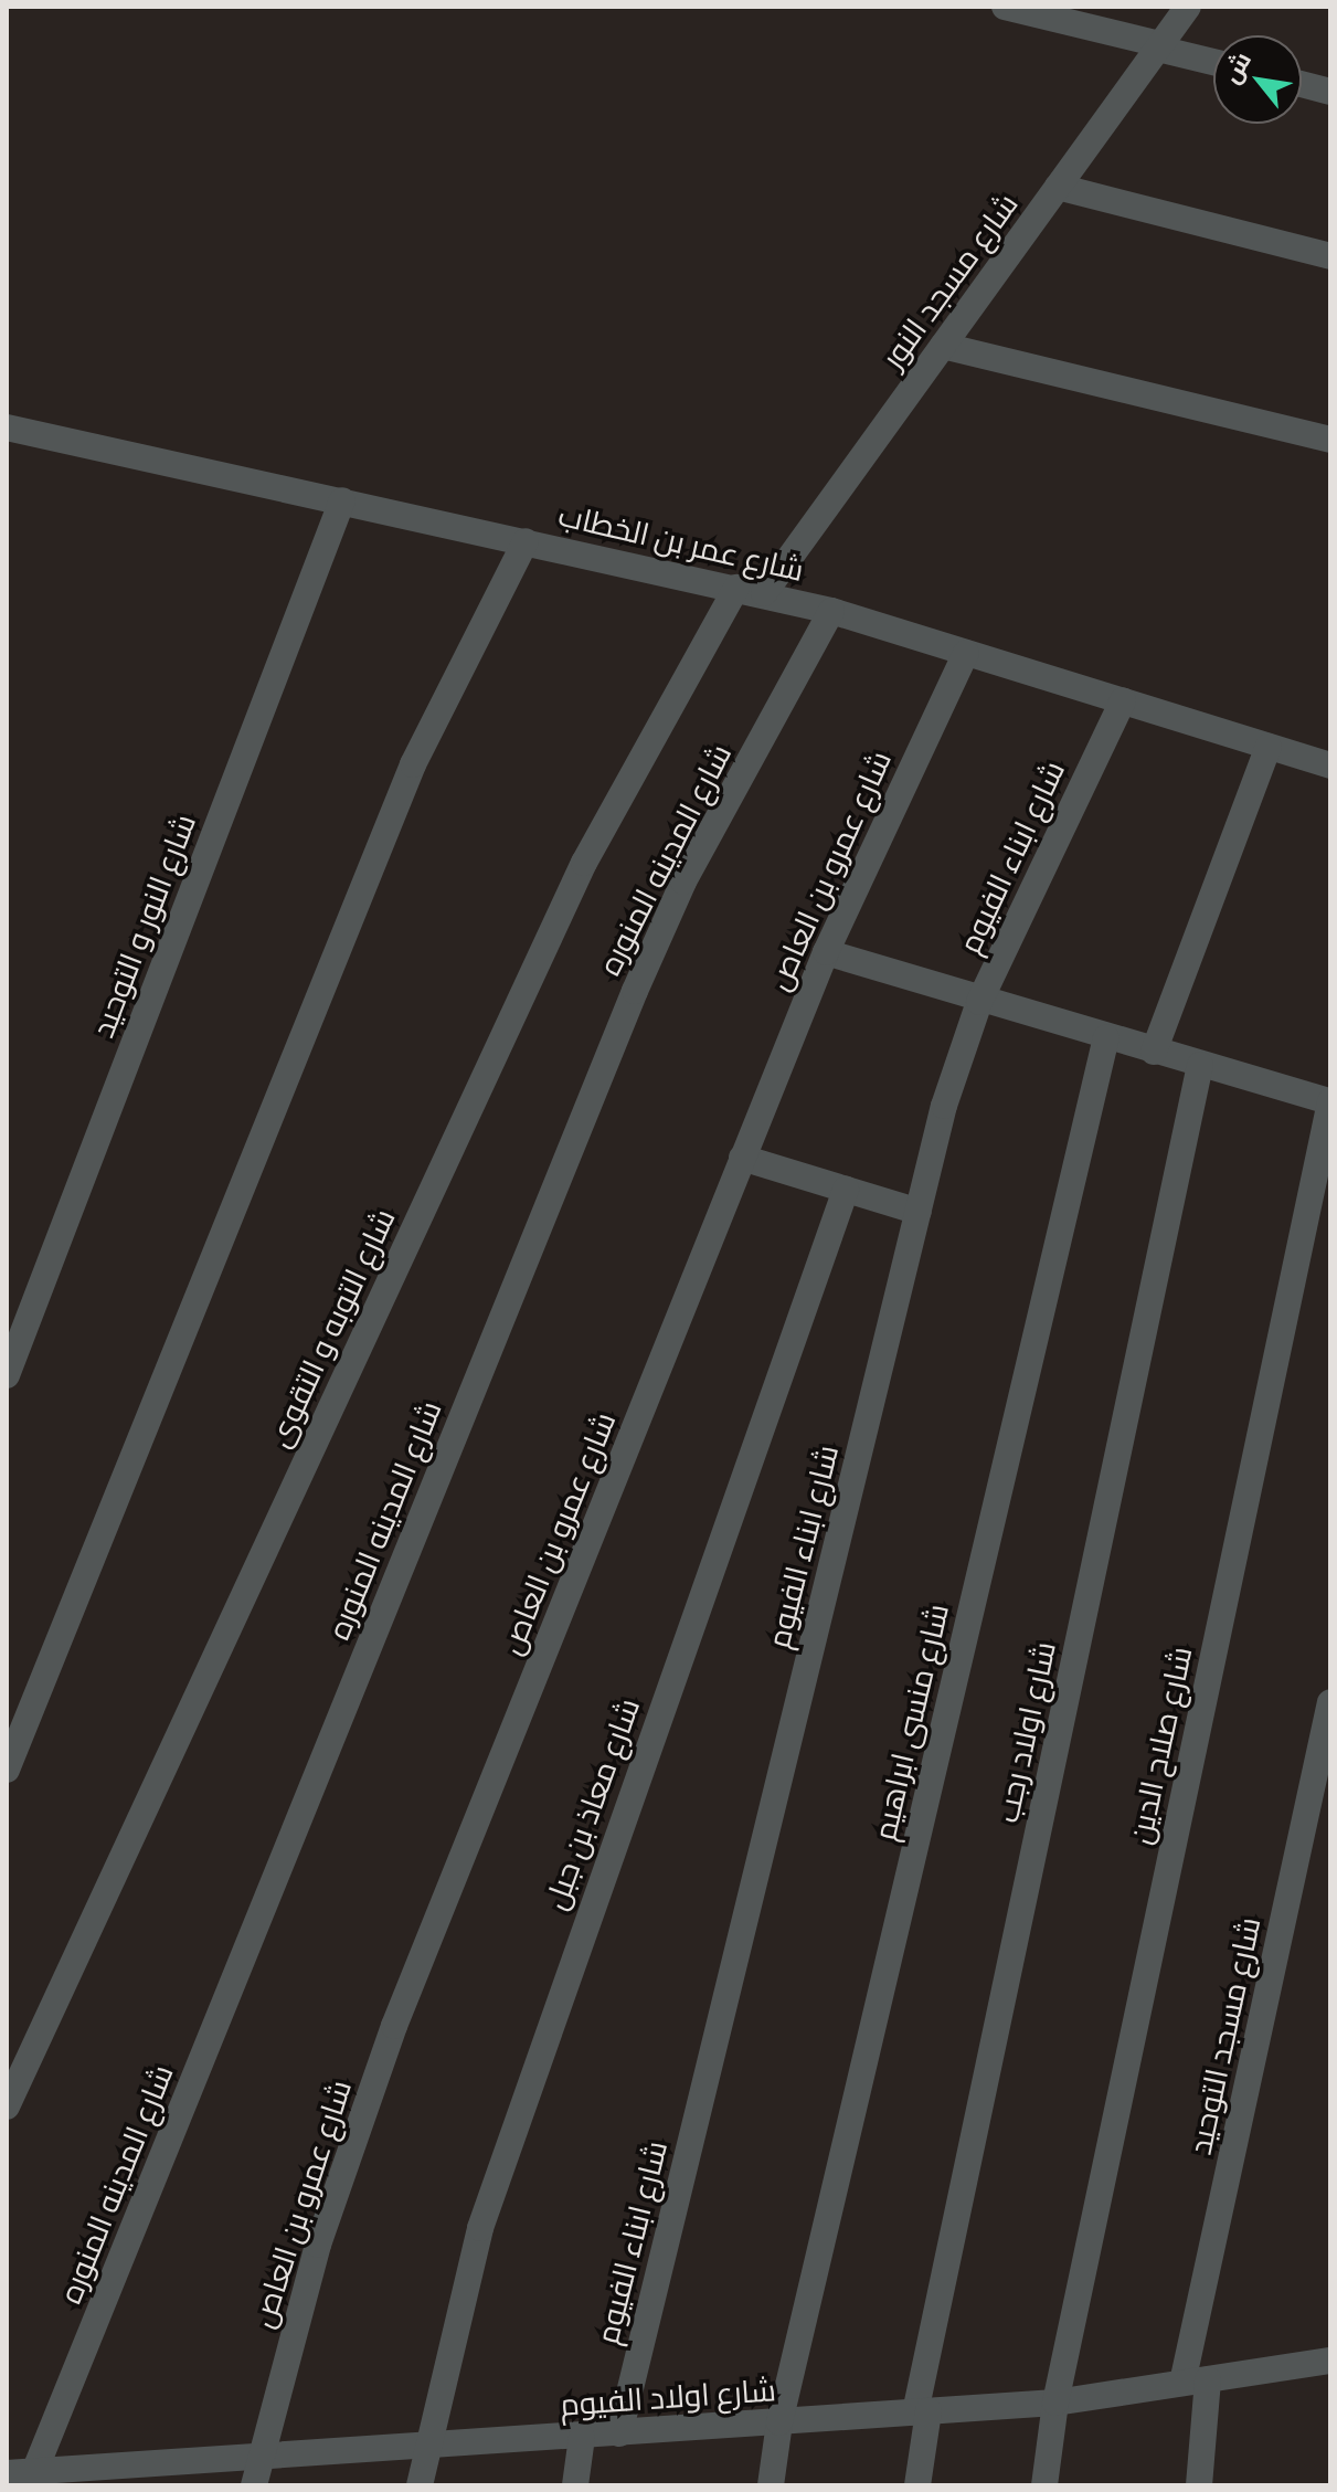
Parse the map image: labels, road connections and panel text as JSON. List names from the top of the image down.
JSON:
{
  "streets": {
    "street": [
      "شارع مسجد النور",
      "شارع عمر بن الخطاب",
      "شارع ابناء الفيوم",
      "شارع المدينه المنوره",
      "شارع عمرو بن العاص",
      "شارع النور و التوحيد",
      "شارع التوبه و التقوى",
      "شارع منسى ابراهيم",
      "شارع اولاد رجب",
      "شارع صلاح الدين",
      "شارع معاذ بن جبل",
      "شارع مسجد التوحيد",
      "شارع اولاد الفيوم"
    ]
  },
  "crossings": [
    ["شارع مسجد النور", "شارع عمر بن الخطاب"],
    ["شارع عمر بن الخطاب", "شارع ابناء الفيوم"],
    ["شارع عمر بن الخطاب", "شارع المدينه المنوره"],
    ["شارع عمر بن الخطاب", "شارع عمرو بن العاص"],
    ["شارع عمر بن الخطاب", "شارع النور و التوحيد"],
    ["شارع عمر بن الخطاب", "شارع التوبه و التقوى"],
    ["شارع ابناء الفيوم", "شارع اولاد الفيوم"],
    ["شارع المدينه المنوره", "شارع اولاد الفيوم"],
    ["شارع عمرو بن العاص", "شارع اولاد الفيوم"],
    ["شارع منسى ابراهيم", "شارع اولاد الفيوم"],
    ["شارع اولاد رجب", "شارع اولاد الفيوم"],
    ["شارع صلاح الدين", "شارع اولاد الفيوم"],
    ["شارع معاذ بن جبل", "شارع اولاد الفيوم"],
    ["شارع مسجد التوحيد", "شارع اولاد الفيوم"]
  ],
  "north": "top left"
}
